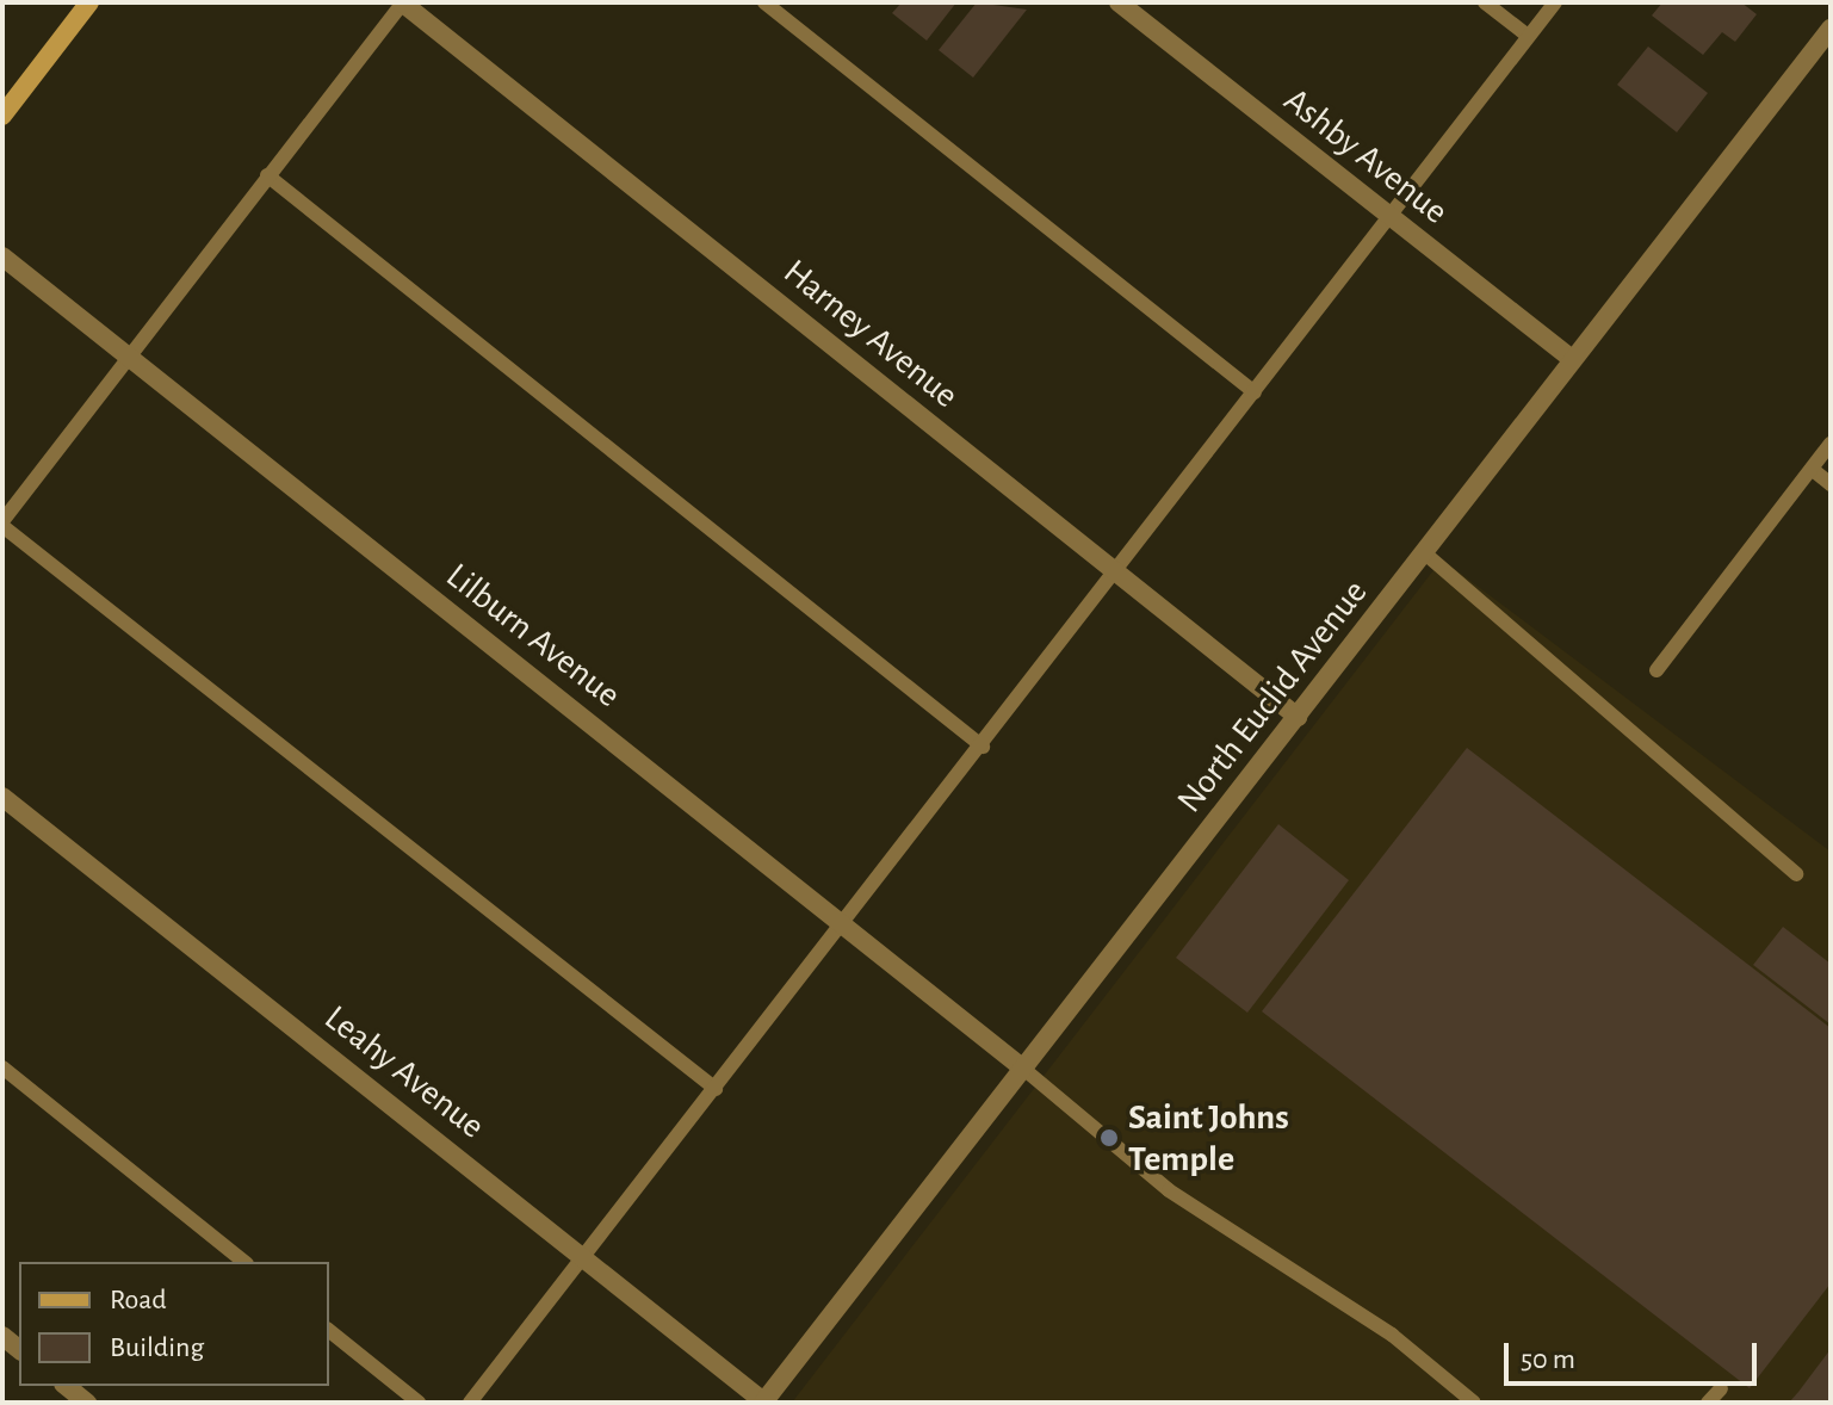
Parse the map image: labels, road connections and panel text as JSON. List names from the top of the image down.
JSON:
{
  "streets": {
    "street": [
      "Ashby Avenue",
      "Harney Avenue",
      "Lilburn Avenue",
      "North Euclid Avenue",
      "Leahy Avenue"
    ]
  },
  "crossings": [
    ["Ashby Avenue", "North Euclid Avenue"],
    ["Harney Avenue", "North Euclid Avenue"],
    ["Lilburn Avenue", "North Euclid Avenue"],
    ["North Euclid Avenue", "Leahy Avenue"]
  ],
  "places": ["Saint Johns Temple"],
  "legend": ["Road", "Building"],
  "scale_bar": "50 m"
}
